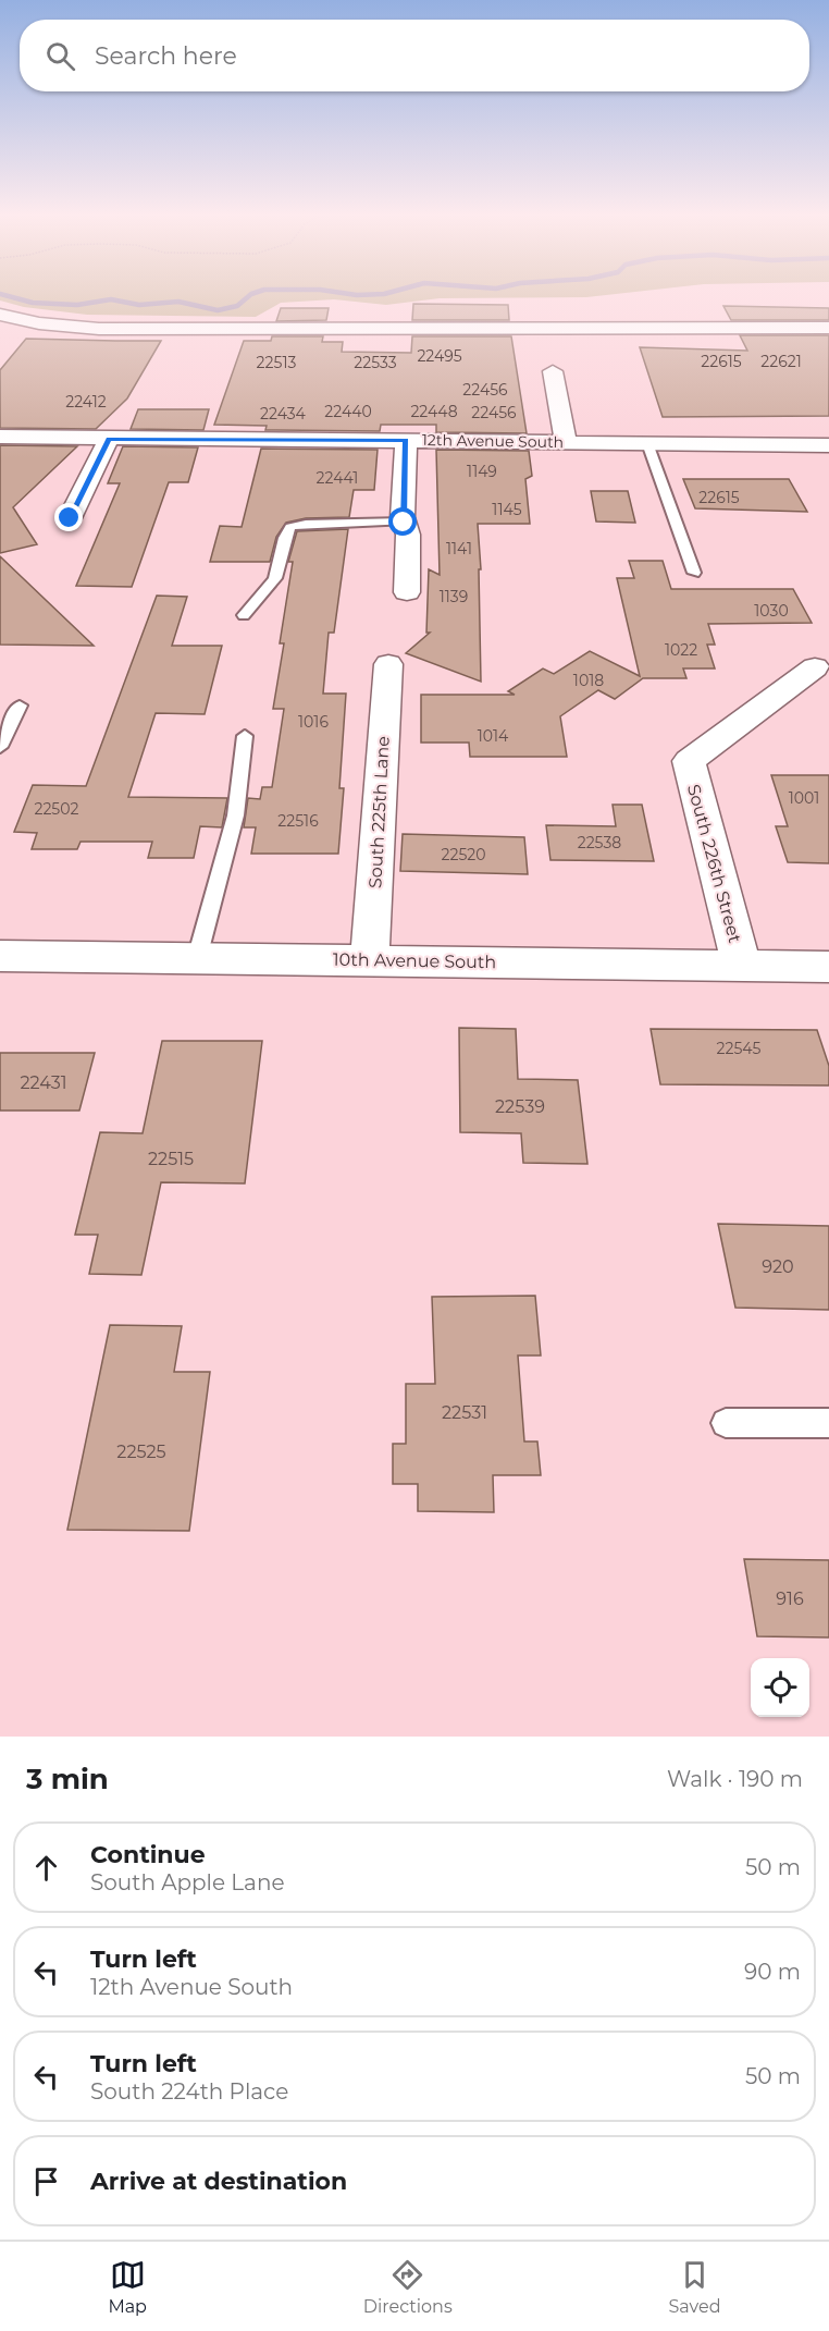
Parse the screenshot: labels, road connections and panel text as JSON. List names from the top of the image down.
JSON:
{
  "streets": {
    "street": [
      "12th Avenue South",
      "South 225th Lane",
      "South 226th Street",
      "10th Avenue South"
    ]
  },
  "crossings": [
    ["South 225th Lane", "10th Avenue South"],
    ["South 226th Street", "10th Avenue South"]
  ],
  "house_numbers": [
    "22495",
    "22615",
    "22621",
    "22513",
    "22533",
    "22456",
    "22412",
    "22440",
    "22448",
    "22456",
    "22434",
    "1149",
    "22441",
    "22615",
    "1145",
    "1141",
    "1139",
    "1030",
    "1022",
    "1018",
    "1016",
    "1014",
    "1001",
    "22502",
    "22516",
    "22538",
    "22520",
    "22545",
    "22431",
    "22539",
    "22515",
    "920",
    "22531",
    "22525",
    "916"
  ],
  "page": {
    "search": "Search here",
    "heading": ["3 min", "Walk · 190 m"],
    "list": [
      ["Continue", "South Apple Lane", "50 m"],
      ["Turn left", "12th Avenue South", "90 m"],
      ["Turn left", "South 224th Place", "50 m"],
      "Arrive at destination"
    ],
    "nav": ["Map", "Directions", "Saved"]
  }
}
